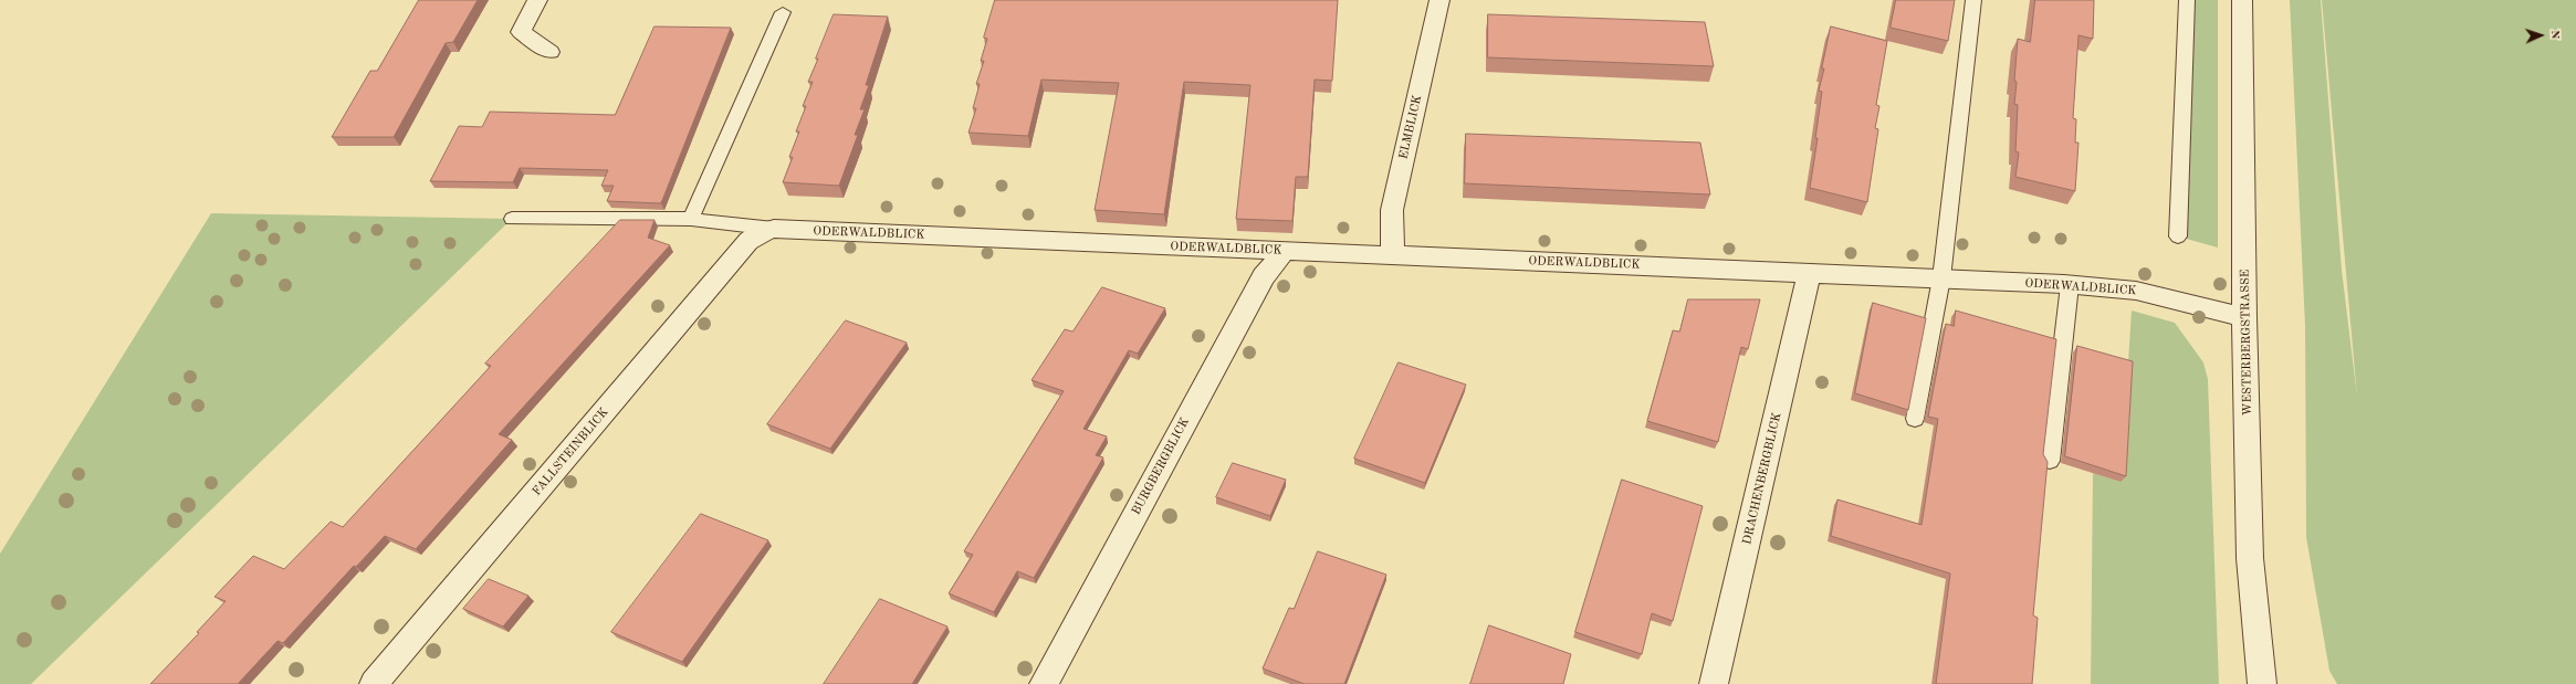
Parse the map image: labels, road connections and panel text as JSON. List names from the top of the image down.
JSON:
{
  "streets": {
    "street": [
      "ELMBLICK",
      "ODERWALDBLICK",
      "WESTERBERGSTRASSE",
      "FALLSTEINBLICK",
      "BURGBERGBLICK",
      "DRACHENBERGBLICK"
    ]
  },
  "crossings": [
    ["ELMBLICK", "ODERWALDBLICK"],
    ["ODERWALDBLICK", "WESTERBERGSTRASSE"],
    ["ODERWALDBLICK", "FALLSTEINBLICK"],
    ["ODERWALDBLICK", "BURGBERGBLICK"],
    ["ODERWALDBLICK", "DRACHENBERGBLICK"]
  ],
  "north": "right"
}
